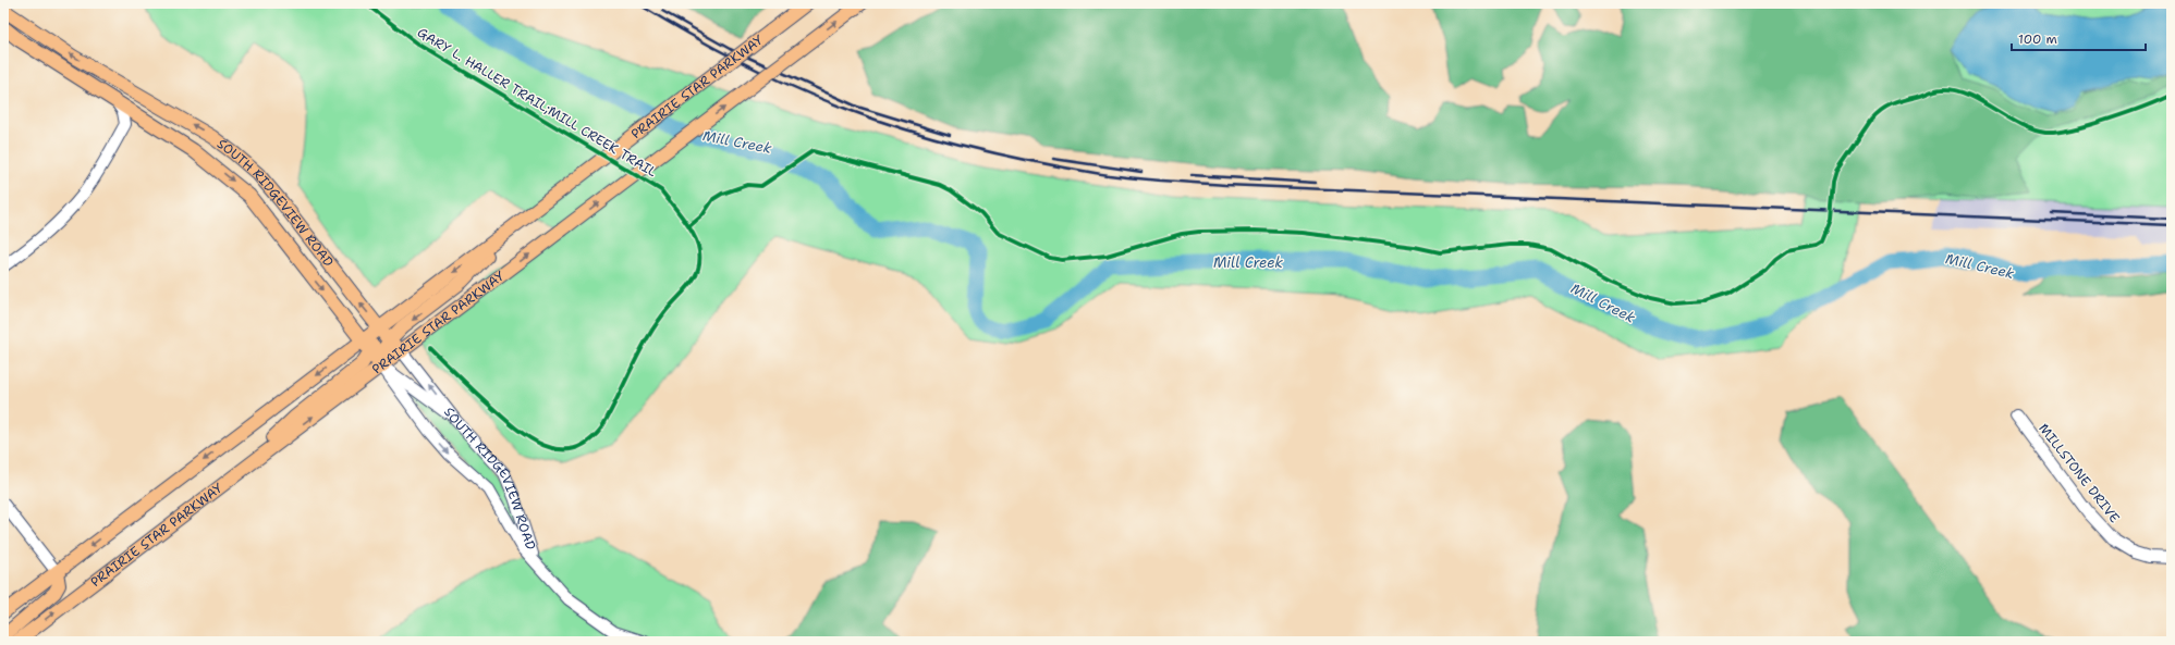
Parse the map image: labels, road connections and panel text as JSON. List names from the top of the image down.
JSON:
{
  "streets": {
    "main road": ["PRAIRIE STAR PARKWAY", "SOUTH RIDGEVIEW ROAD"],
    "street": ["MILLSTONE DRIVE"],
    "cycle path": ["GARY L. HALLER TRAIL;MILL CREEK TRAIL"]
  },
  "crossings": [
    ["PRAIRIE STAR PARKWAY", "SOUTH RIDGEVIEW ROAD"]
  ],
  "water": ["Mill Creek"],
  "scale_bar": "100 m"
}
